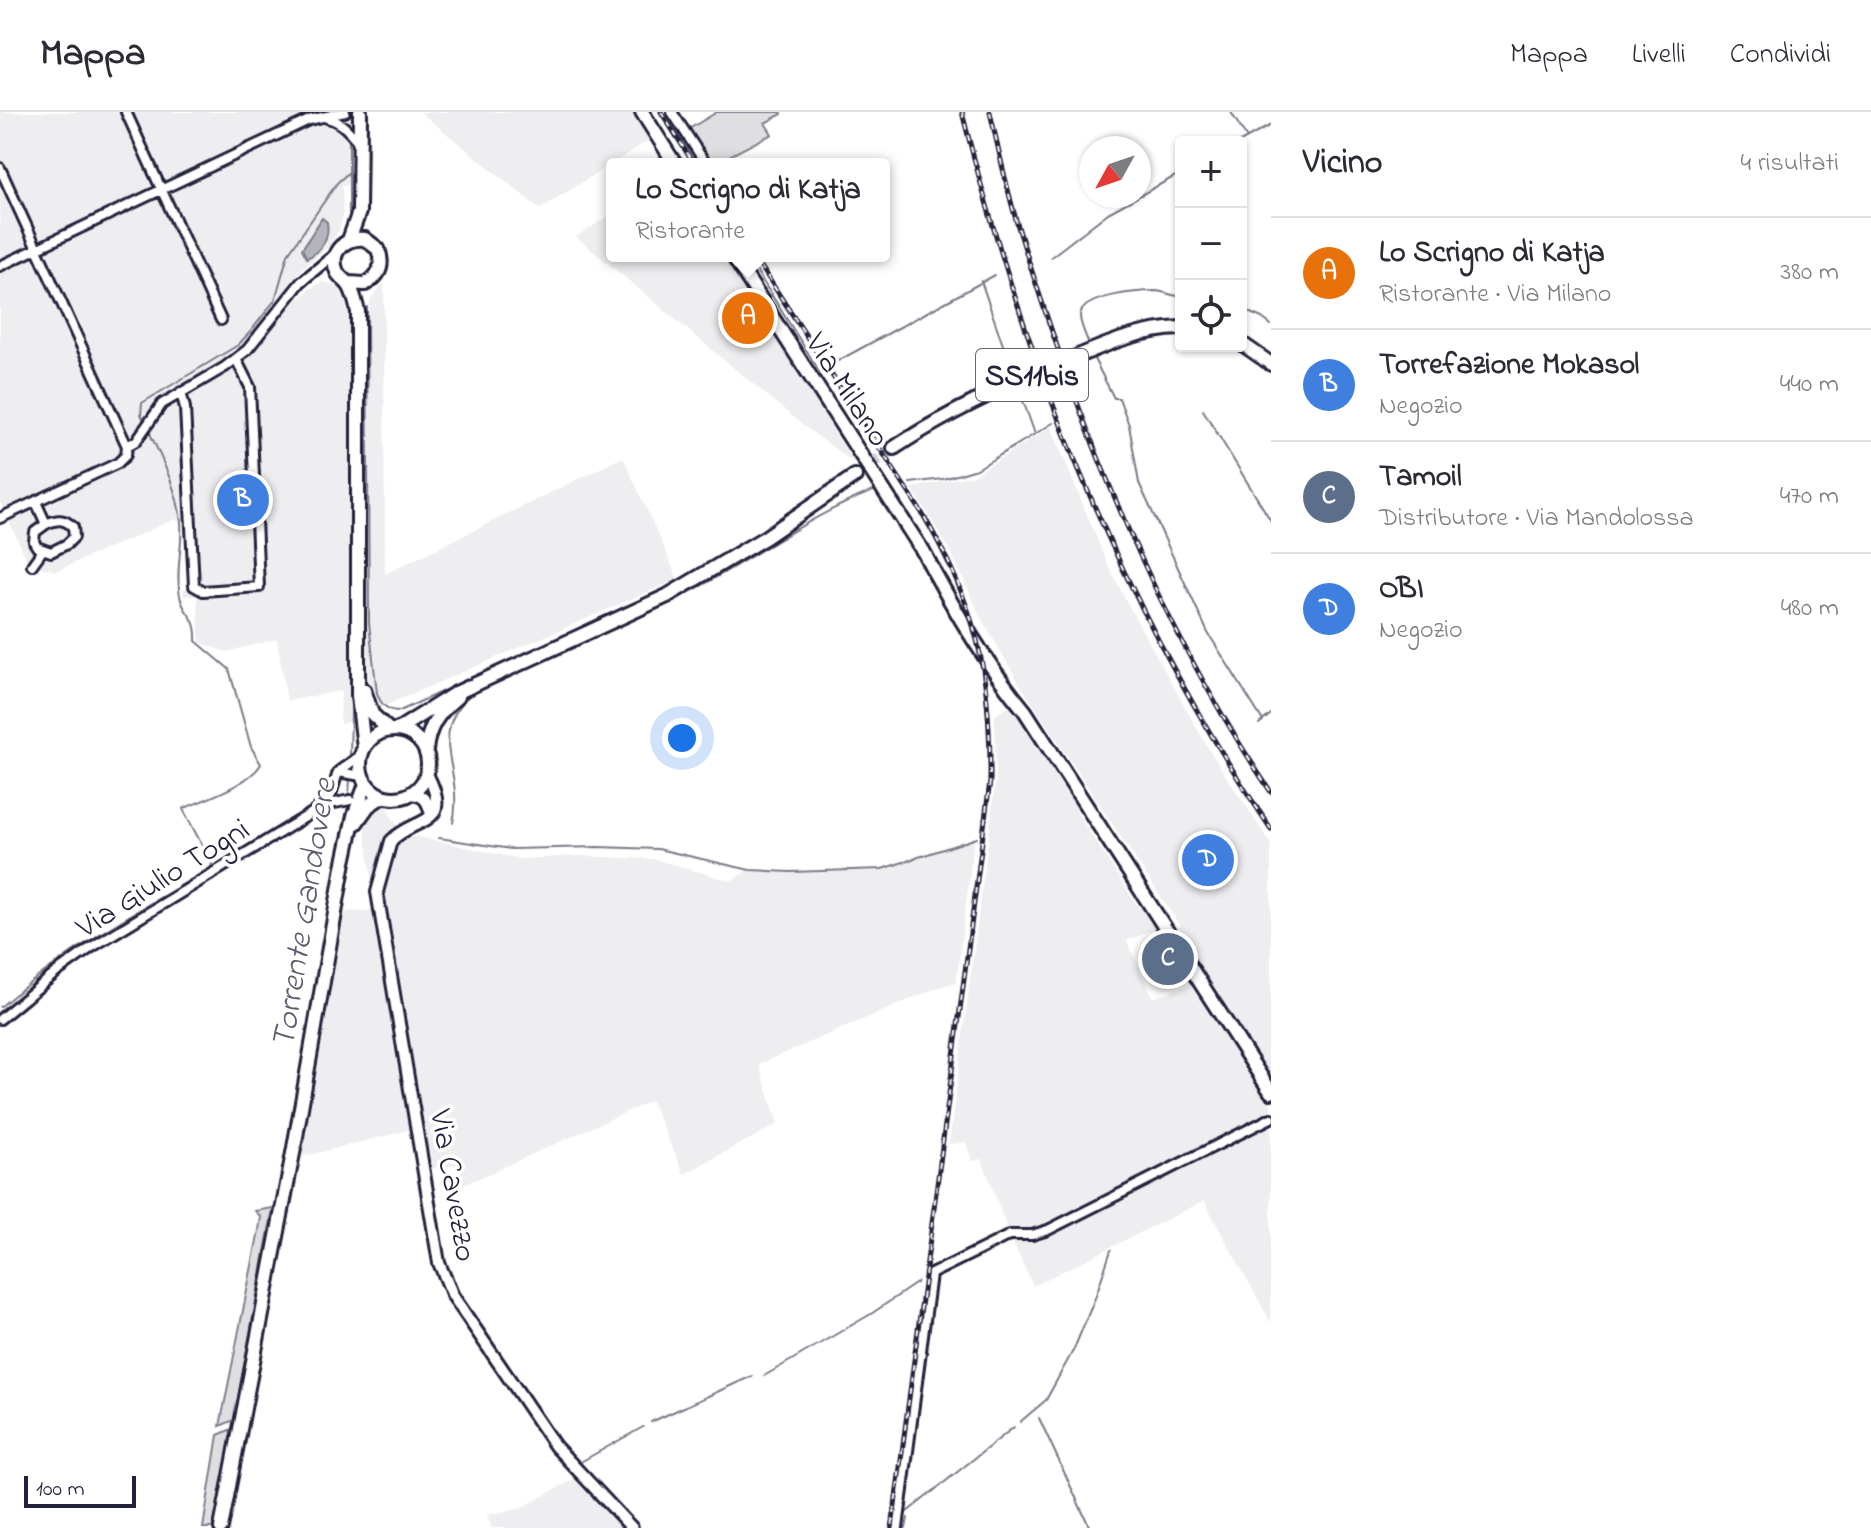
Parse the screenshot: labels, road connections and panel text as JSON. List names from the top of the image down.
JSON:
{
  "streets": {
    "main road": ["SS11bis", "Via Milano"],
    "street": ["Via Giulio Togni", "Via Cavezzo"]
  },
  "water": ["Torrente Gandovere"],
  "scale_bar": "100 m",
  "north": "bottom left",
  "page": {
    "header": "Mappa",
    "nav": ["Mappa", "Livelli", "Condividi"],
    "heading": ["Vicino", "4 risultati"],
    "map_buttons": ["+", "−"],
    "popup": ["Lo Scrigno di Katja", "Ristorante"],
    "list": [
      {
        "mark": "A",
        "name": "Lo Scrigno di Katja",
        "note": "Ristorante · Via Milano",
        "value": "380 m"
      },
      {
        "mark": "B",
        "name": "Torrefazione Mokasol",
        "note": "Negozio",
        "value": "440 m"
      },
      {
        "mark": "C",
        "name": "Tamoil",
        "note": "Distributore · Via Mandolossa",
        "value": "470 m"
      },
      {
        "mark": "D",
        "name": "OBI",
        "note": "Negozio",
        "value": "480 m"
      }
    ],
    "pins": [
      "A",
      "B",
      "D",
      "C"
    ],
    "scale": "100 m"
  }
}
